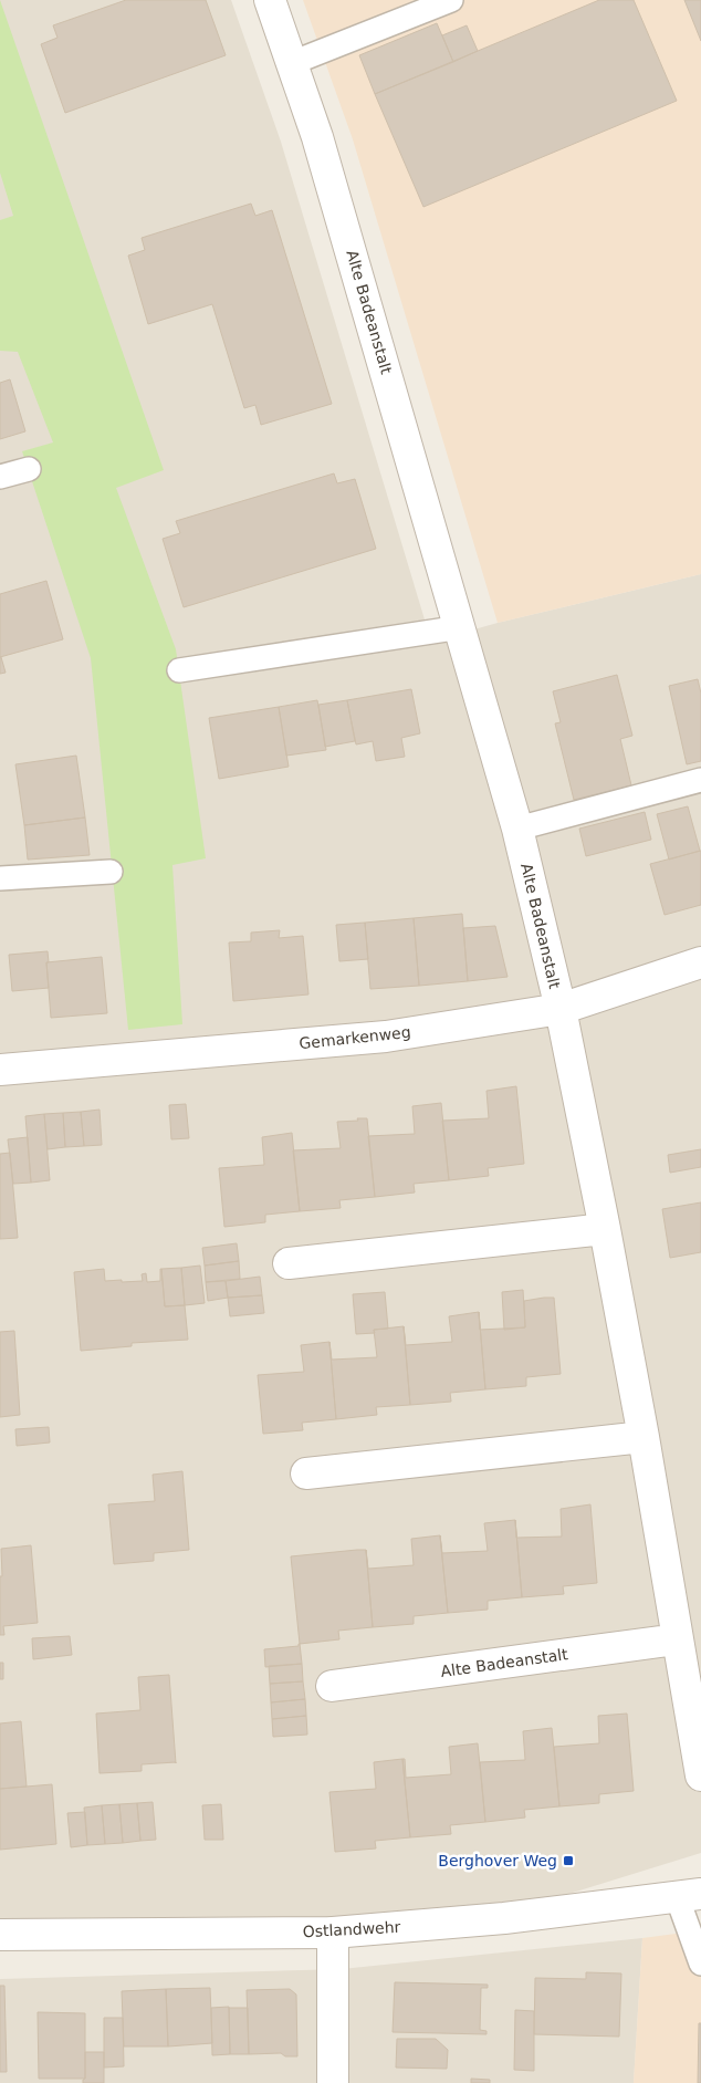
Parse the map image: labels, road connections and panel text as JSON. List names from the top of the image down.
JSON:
{
  "streets": {
    "street": ["Alte Badeanstalt", "Gemarkenweg", "Ostlandwehr"]
  },
  "crossings": [
    ["Alte Badeanstalt", "Gemarkenweg"]
  ],
  "places": {
    "transit": ["Berghover Weg"]
  }
}
